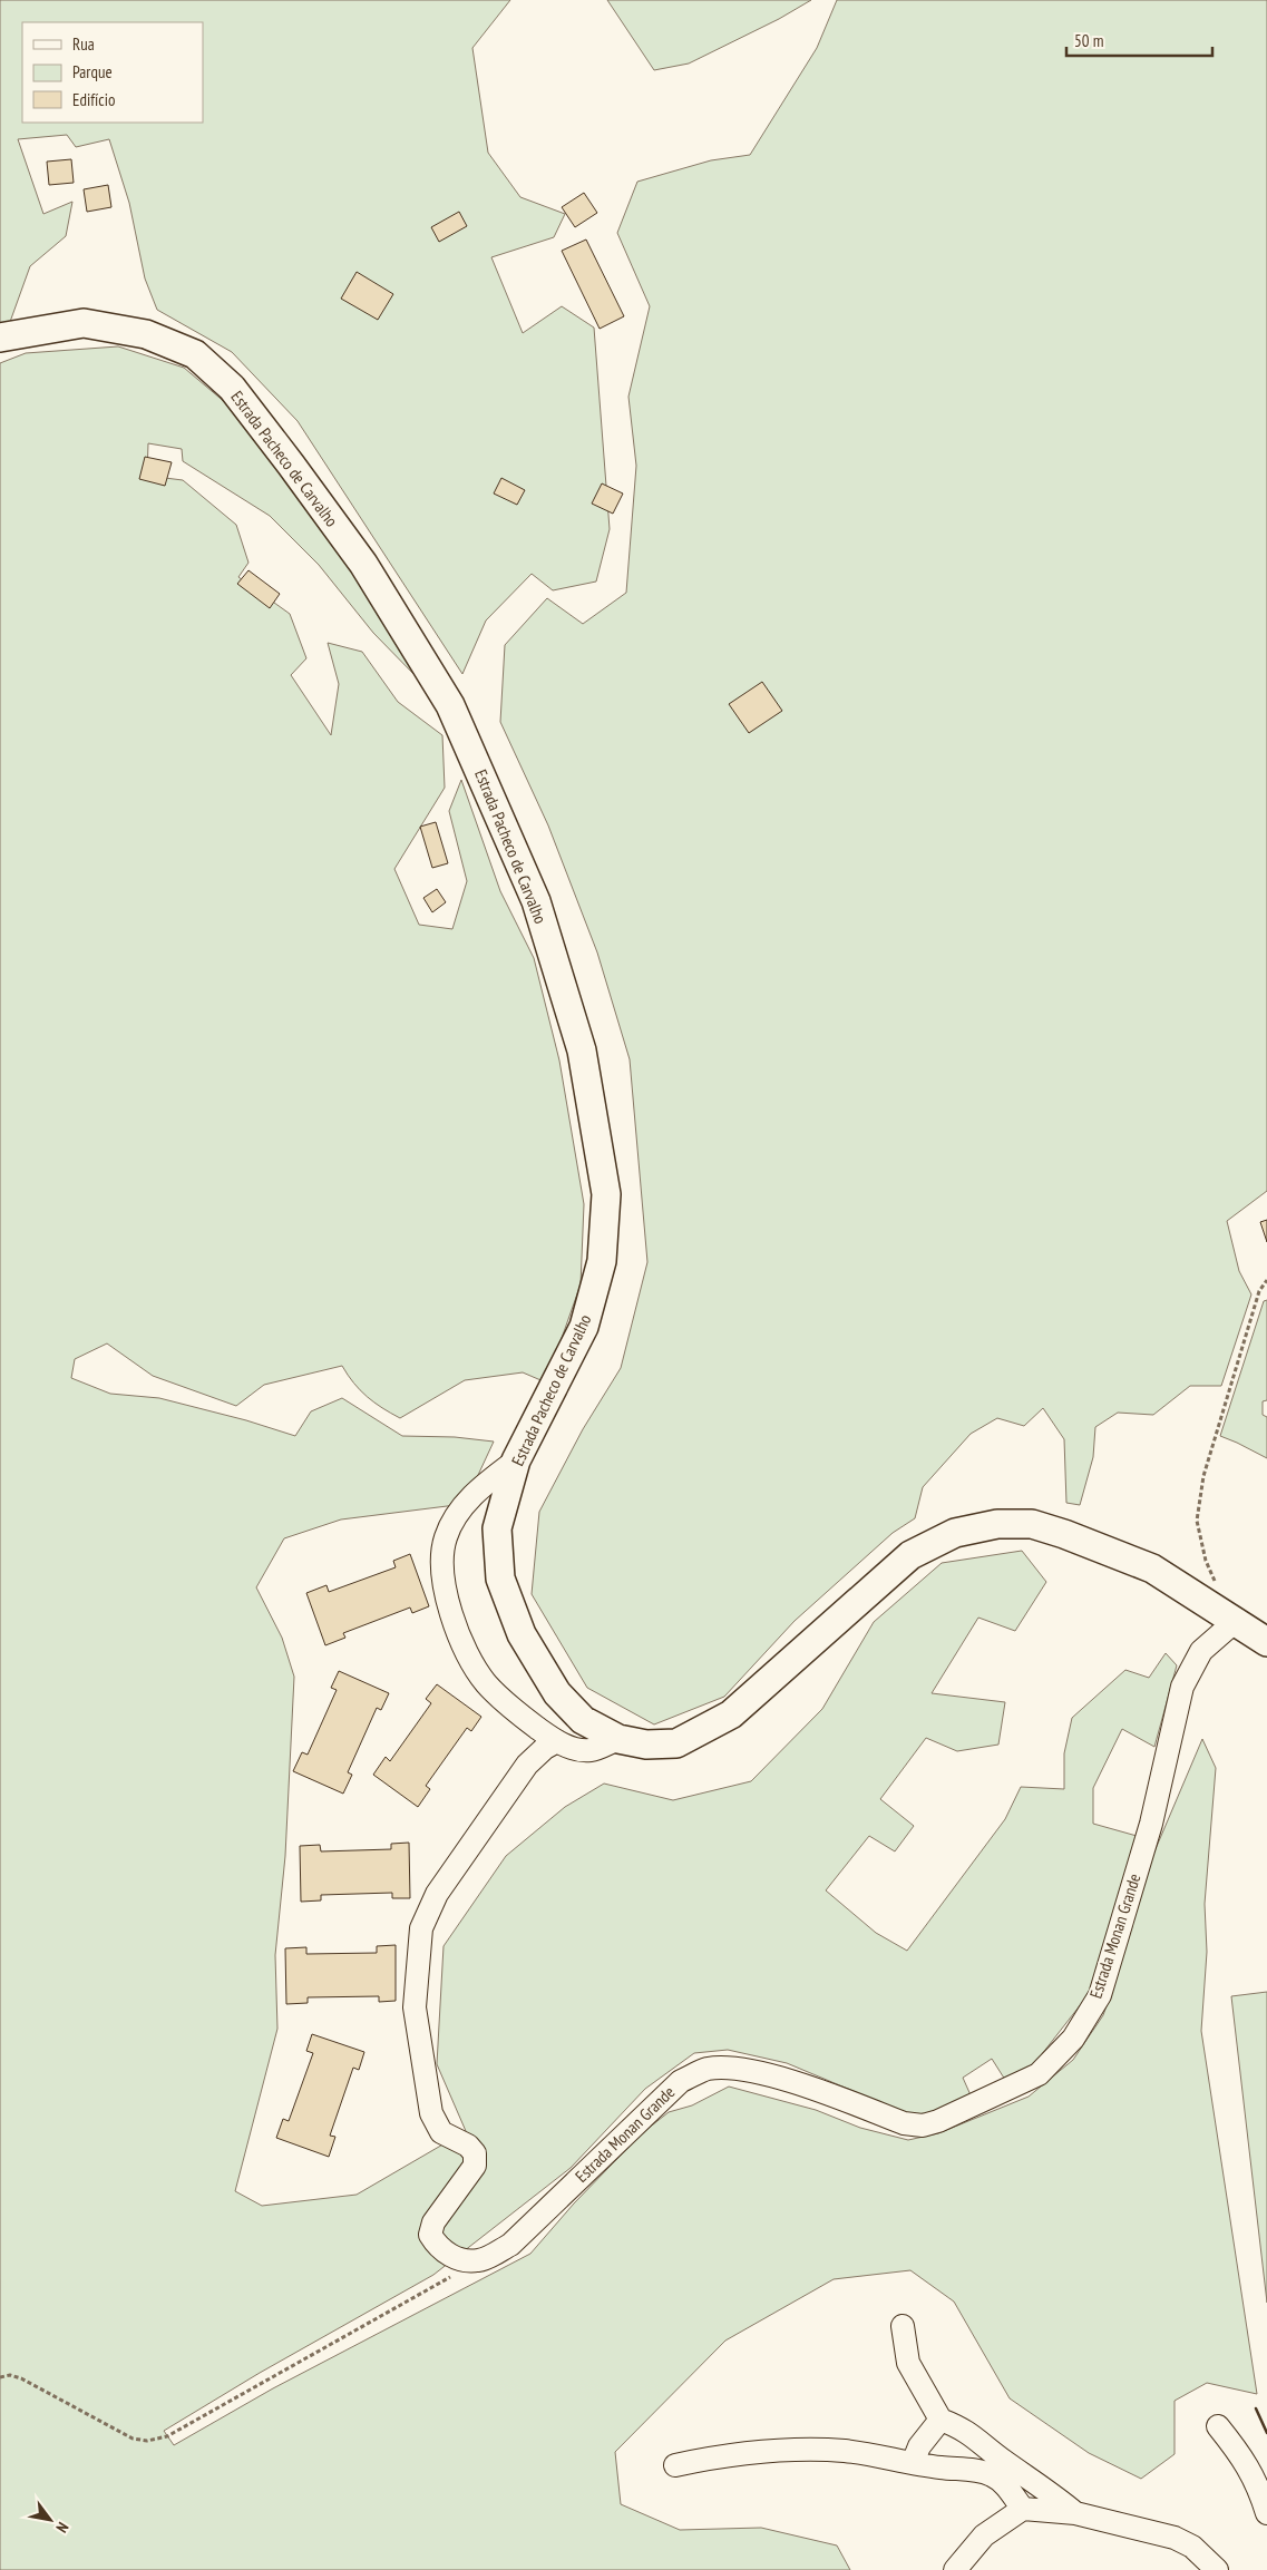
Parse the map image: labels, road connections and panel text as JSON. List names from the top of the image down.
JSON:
{
  "streets": {
    "main road": ["Estrada Pacheco de Carvalho"],
    "street": ["Estrada Monan Grande"]
  },
  "crossings": [
    ["Estrada Pacheco de Carvalho", "Estrada Monan Grande"]
  ],
  "legend": ["Rua", "Parque", "Edifício"],
  "scale_bar": "50 m",
  "north": "bottom right"
}
